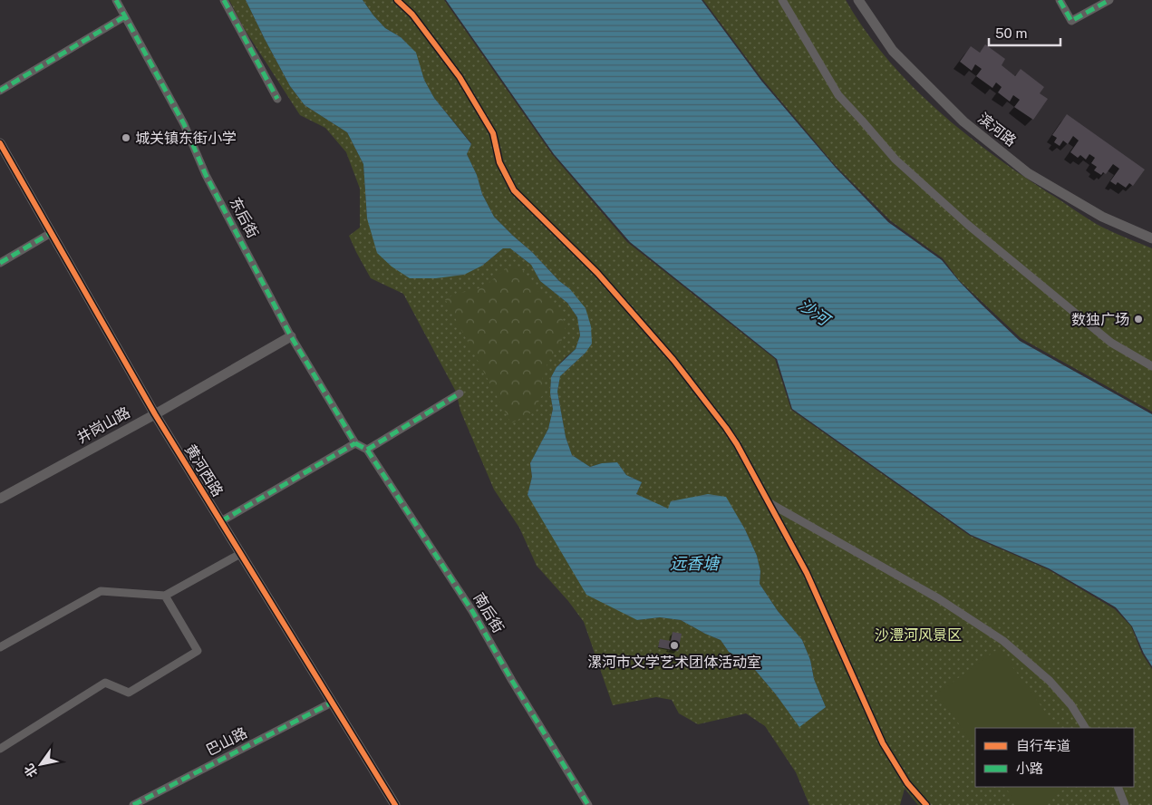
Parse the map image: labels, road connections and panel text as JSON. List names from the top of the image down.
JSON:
{
  "streets": {
    "street": [
      "滨河路",
      "东后街",
      "井岗山路",
      "黄河西路",
      "南后街",
      "巴山路"
    ]
  },
  "crossings": [
    ["东后街", "井岗山路"],
    ["东后街", "南后街"],
    ["井岗山路", "黄河西路"],
    ["黄河西路", "巴山路"]
  ],
  "water": ["沙河", "远香塘"],
  "parks": ["沙澧河风景区"],
  "places": ["城关镇东街小学", "数独广场", "漯河市文学艺术团体活动室"],
  "legend": ["自行车道", "小路"],
  "scale_bar": "50 m",
  "north": "bottom left"
}
